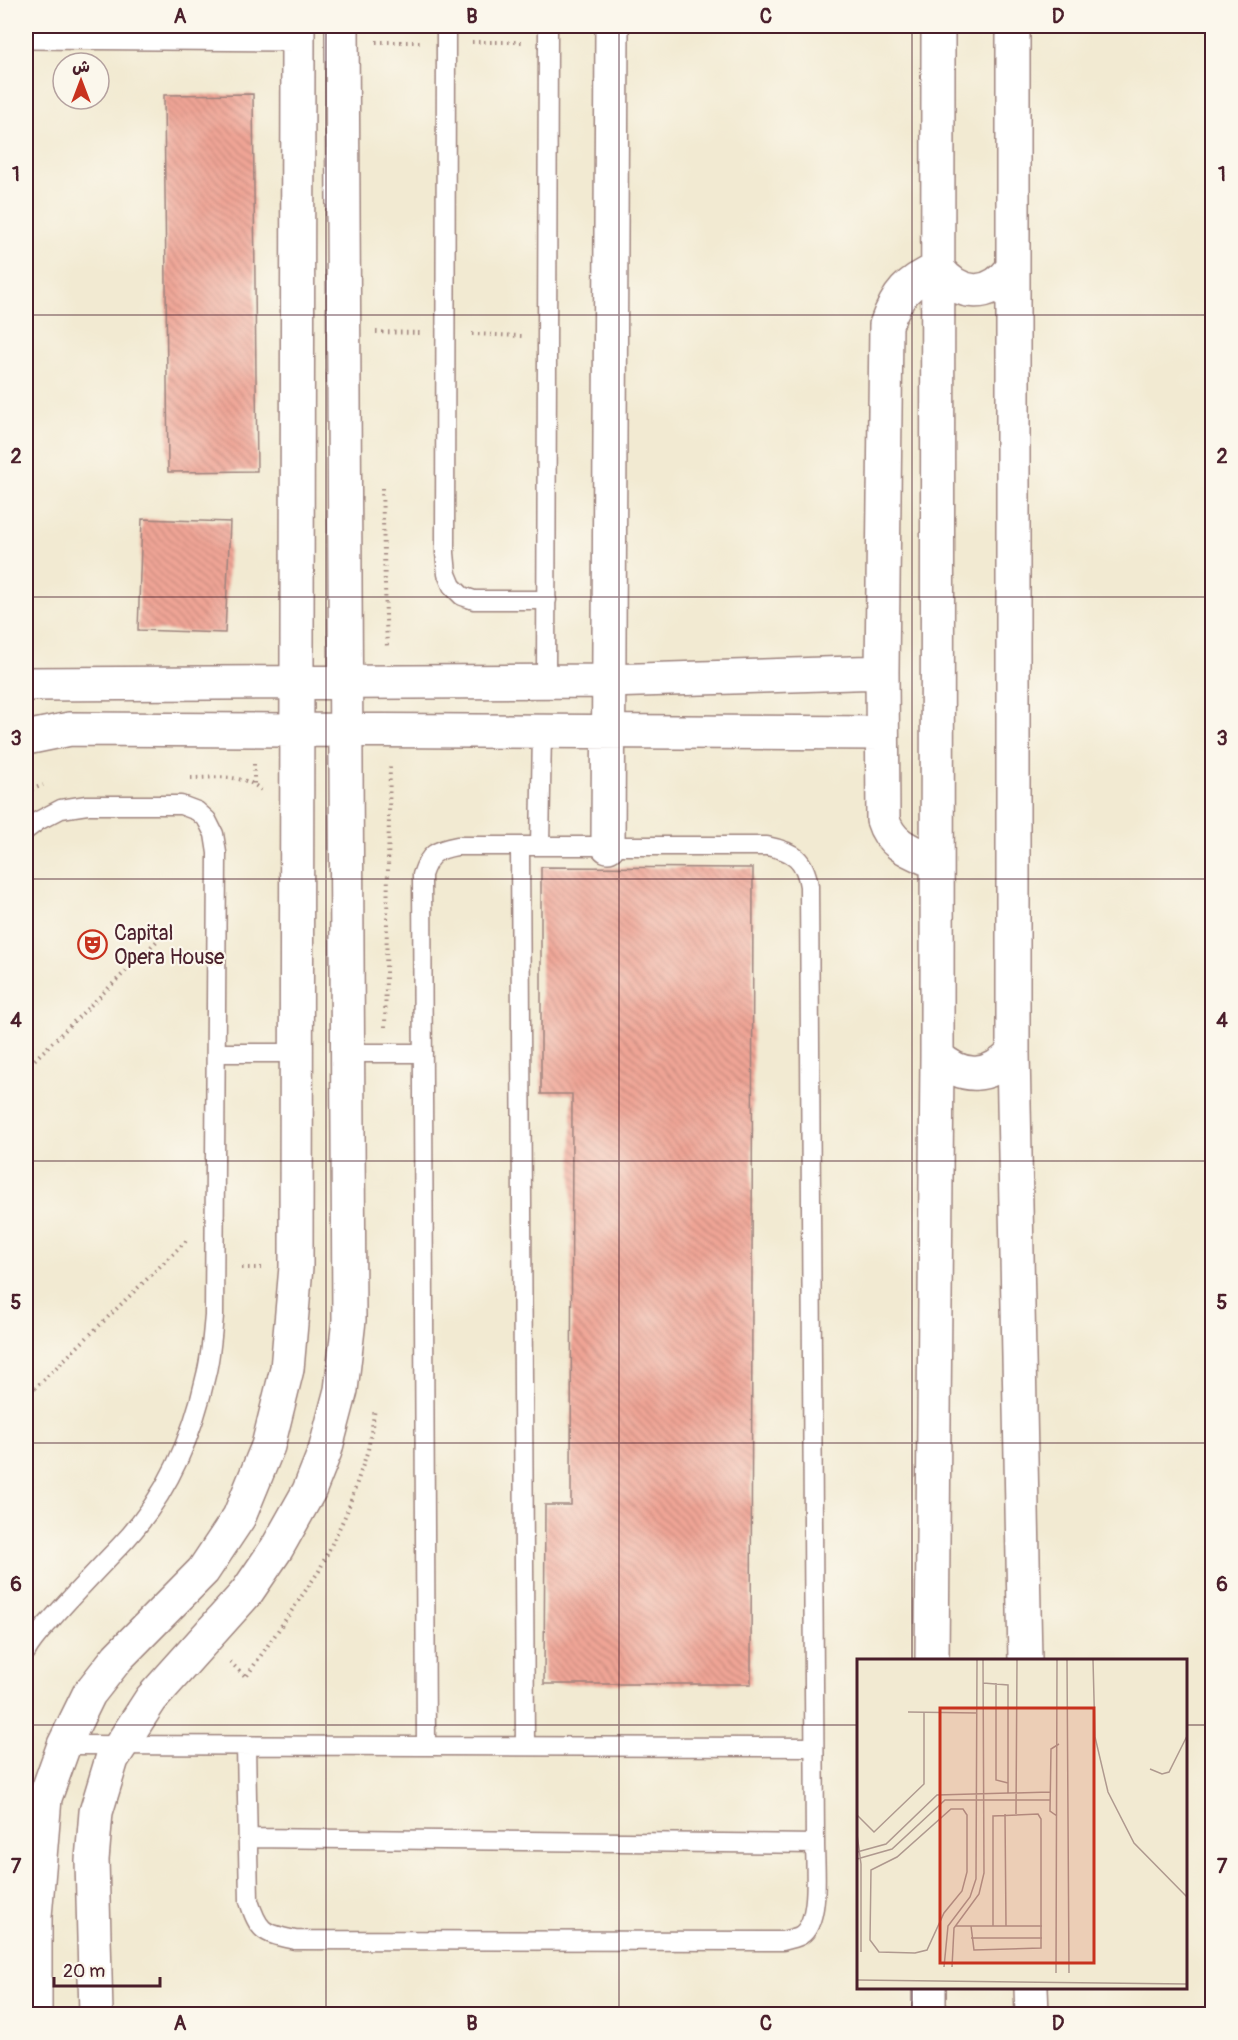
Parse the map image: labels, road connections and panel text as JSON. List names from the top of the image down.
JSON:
{
  "places": {
    "theatre": ["Capital Opera House"]
  },
  "scale_bar": "20 m",
  "north": "top",
  "grid": {
    "columns": [
      "A",
      "B",
      "C",
      "D"
    ],
    "rows": [
      "1",
      "2",
      "3",
      "4",
      "5",
      "6",
      "7"
    ]
  }
}
